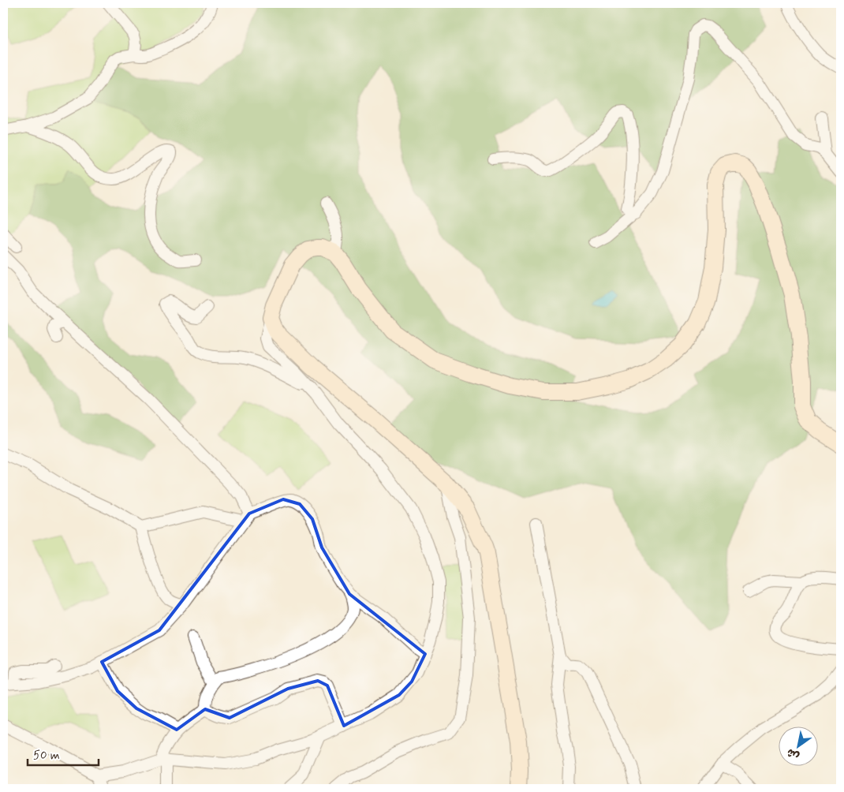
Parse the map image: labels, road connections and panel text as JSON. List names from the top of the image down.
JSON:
{
  "scale_bar": "50 m",
  "north": "bottom left"
}
